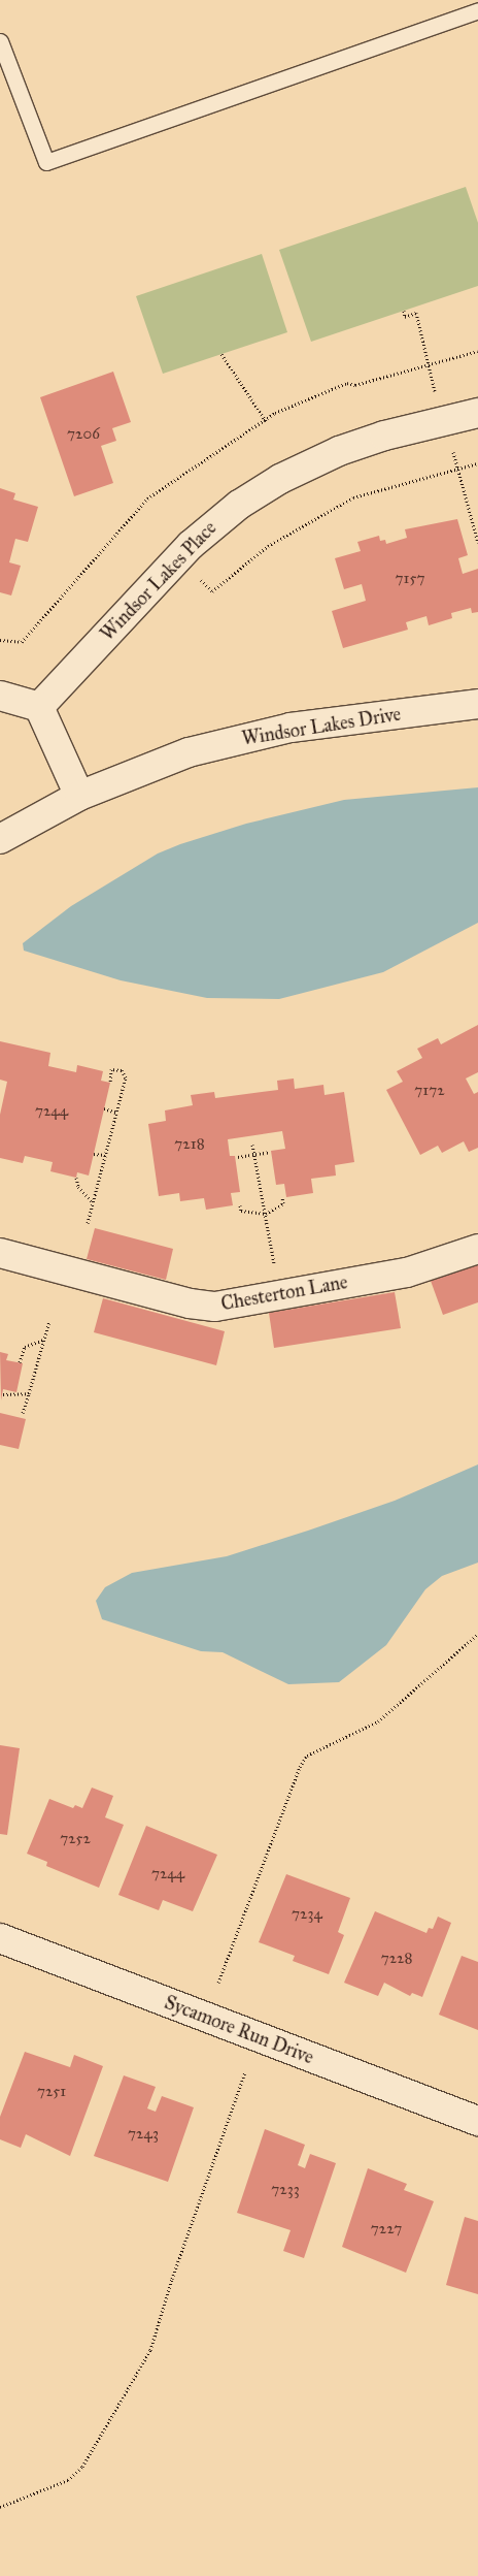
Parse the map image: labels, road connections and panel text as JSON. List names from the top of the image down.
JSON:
{
  "streets": {
    "street": [
      "Windsor Lakes Place",
      "Windsor Lakes Drive",
      "Chesterton Lane",
      "Sycamore Run Drive"
    ]
  },
  "house_numbers": [
    "7206",
    "7157",
    "7172",
    "7244",
    "7218",
    "7252",
    "7244",
    "7234",
    "7228",
    "7251",
    "7243",
    "7233",
    "7227"
  ]
}
